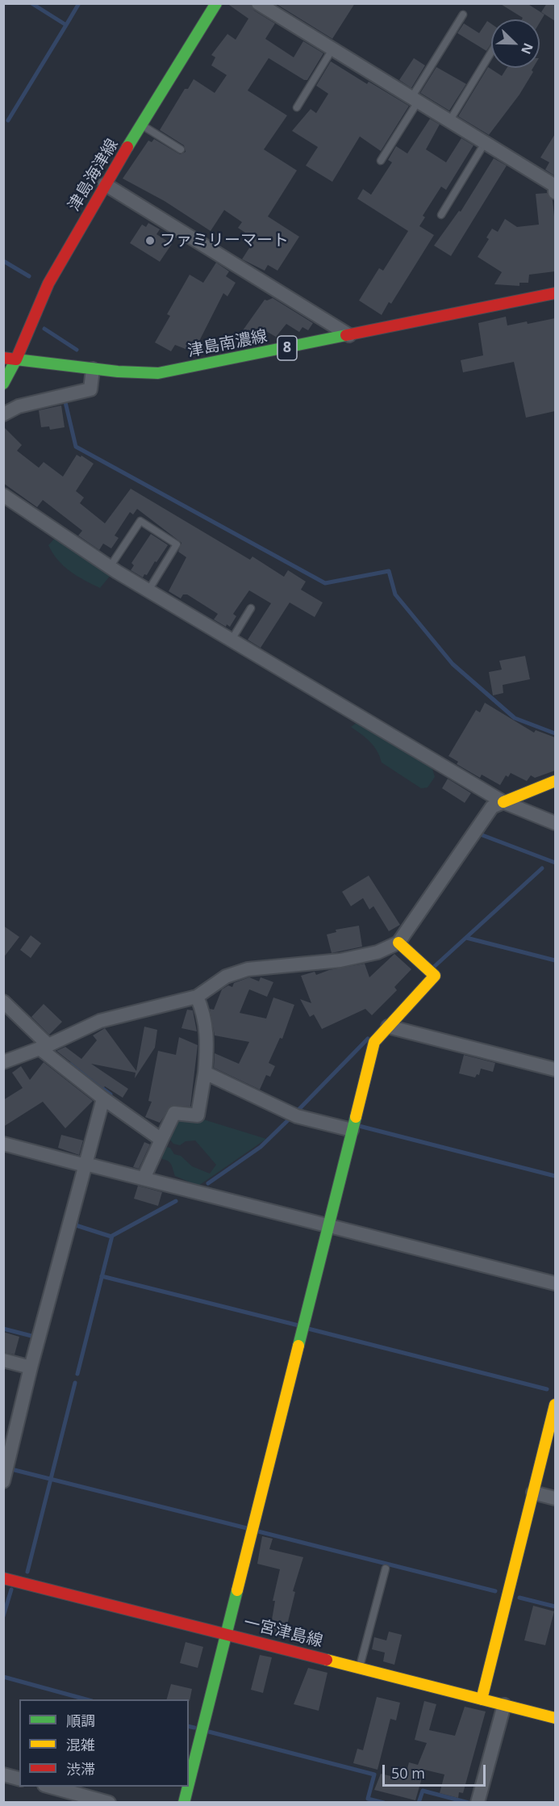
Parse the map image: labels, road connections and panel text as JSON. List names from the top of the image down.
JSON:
{
  "streets": {
    "main road": [
      "津島海津線",
      "津島南濃線",
      "8",
      "一宮津島線"
    ]
  },
  "crossings": [
    ["津島海津線", "津島南濃線"]
  ],
  "places": ["ファミリーマート"],
  "legend": ["順調", "混雑", "渋滞"],
  "scale_bar": "50 m",
  "north": "bottom right"
}
